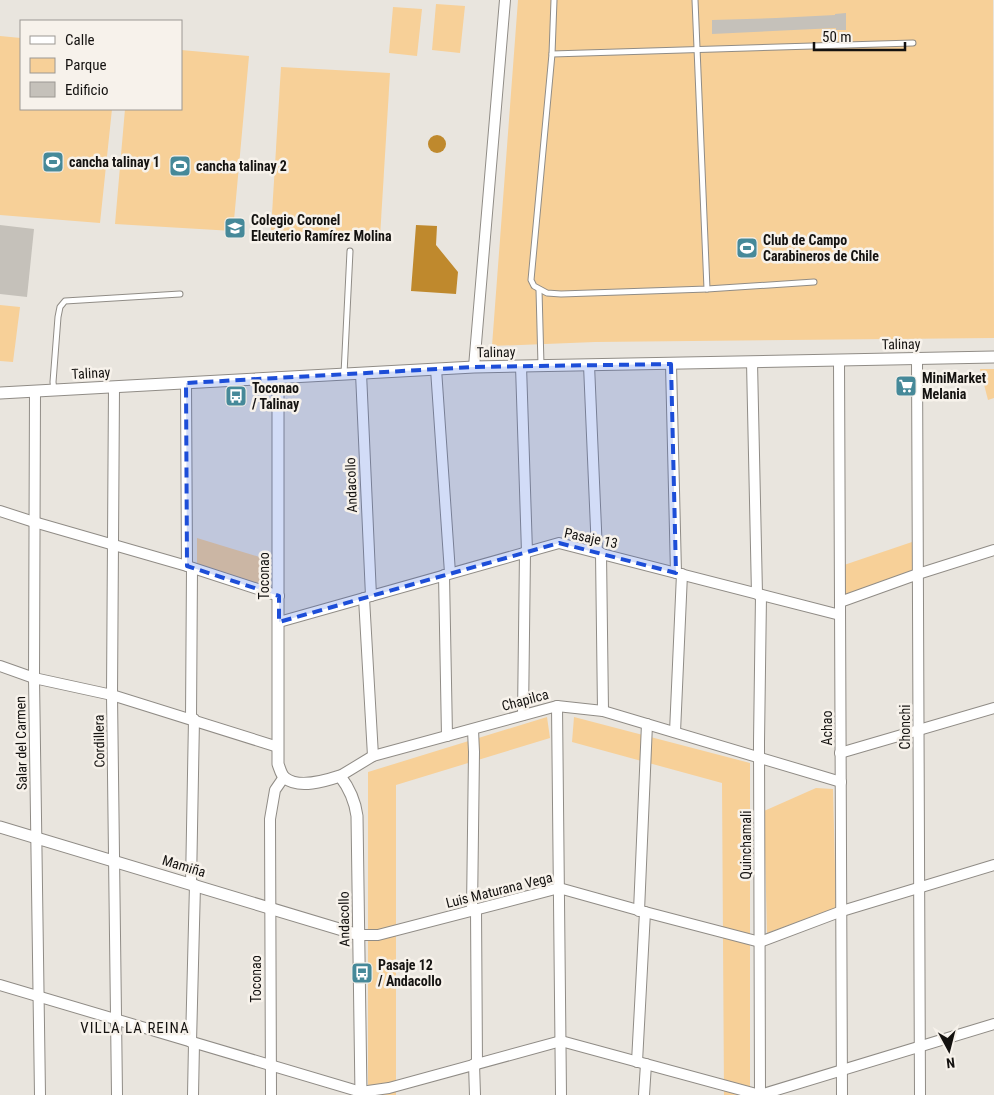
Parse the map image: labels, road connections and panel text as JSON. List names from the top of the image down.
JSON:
{
  "streets": {
    "street": [
      "Talinay",
      "Andacollo",
      "Pasaje 13",
      "Toconao",
      "Chapilca",
      "Chonchi",
      "Achao",
      "Cordillera",
      "Salar del Carmen",
      "Quinchamali",
      "Mamiña",
      "Luis Maturana Vega"
    ]
  },
  "crossings": [
    ["Talinay", "Andacollo"],
    ["Talinay", "Toconao"],
    ["Talinay", "Chonchi"],
    ["Talinay", "Achao"],
    ["Talinay", "Cordillera"],
    ["Talinay", "Salar del Carmen"],
    ["Talinay", "Quinchamali"],
    ["Andacollo", "Pasaje 13"],
    ["Andacollo", "Chapilca"],
    ["Andacollo", "Mamiña"],
    ["Andacollo", "Luis Maturana Vega"],
    ["Pasaje 13", "Toconao"],
    ["Pasaje 13", "Achao"],
    ["Pasaje 13", "Quinchamali"],
    ["Toconao", "Chapilca"],
    ["Toconao", "Mamiña"],
    ["Chapilca", "Achao"],
    ["Chapilca", "Quinchamali"],
    ["Cordillera", "Mamiña"],
    ["Salar del Carmen", "Mamiña"],
    ["Quinchamali", "Luis Maturana Vega"],
    ["Mamiña", "Luis Maturana Vega"]
  ],
  "districts": ["VILLA LA REINA"],
  "places": {
    "sports": ["cancha talinay 1", "cancha talinay 2", "Club de Campo Carabineros de Chile"],
    "school or university": ["Colegio Coronel Eleuterio Ramírez Molina"],
    "supermarket": ["MiniMarket Melania"],
    "bus stop": ["Toconao / Talinay", "Pasaje 12 / Andacollo"]
  },
  "legend": ["Calle", "Parque", "Edificio"],
  "scale_bar": "50 m",
  "north": "bottom"
}
